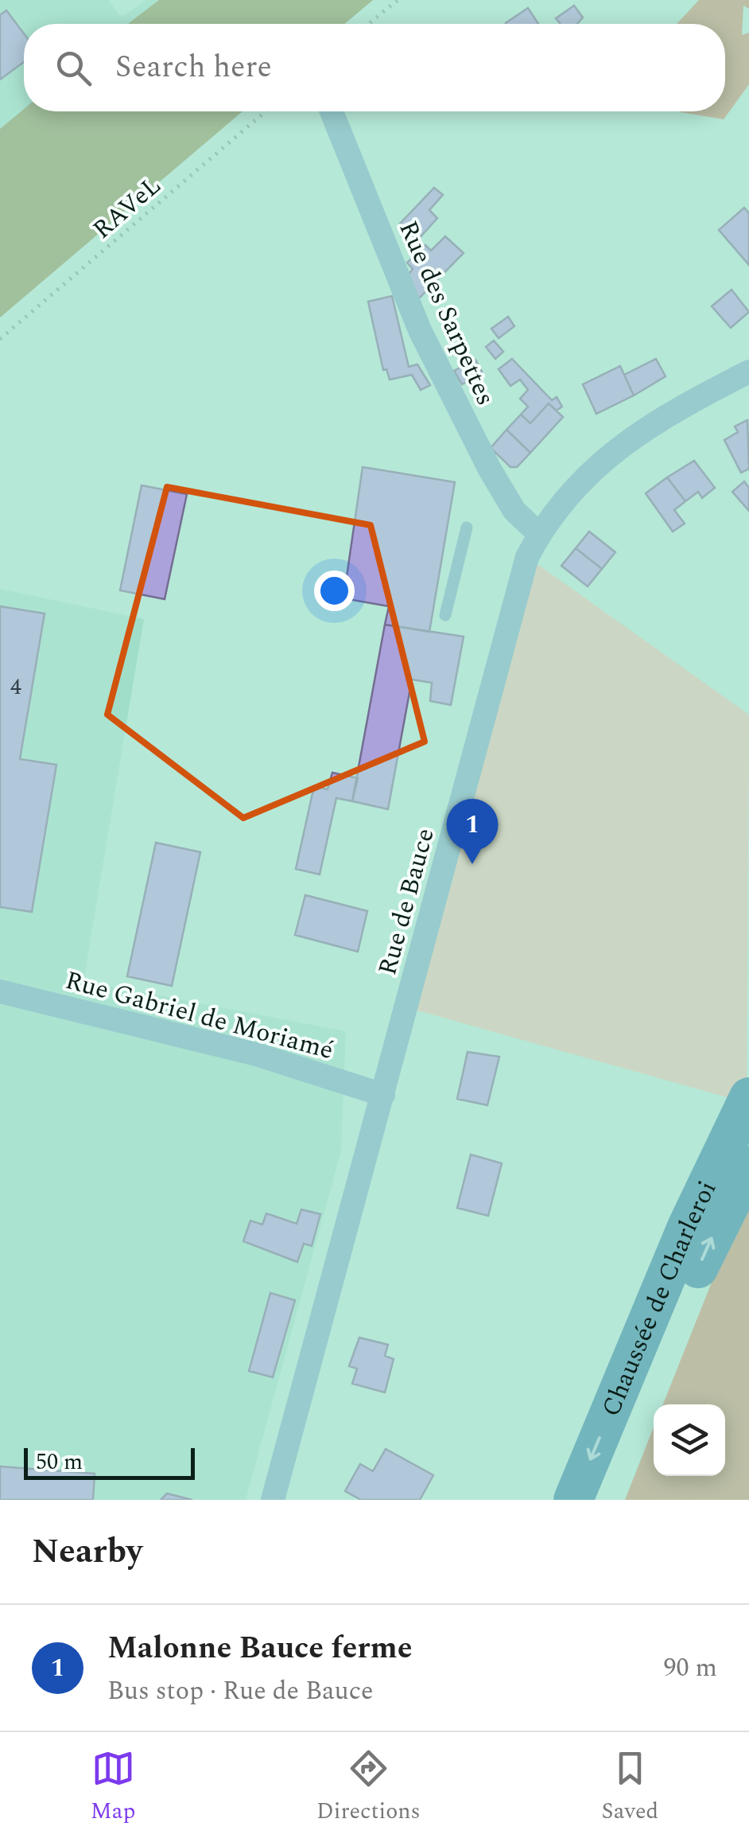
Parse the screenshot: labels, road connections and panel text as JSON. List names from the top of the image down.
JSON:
{
  "streets": {
    "main road": ["Chaussée de Charleroi"],
    "street": ["Rue des Sarpettes", "Rue de Bauce", "Rue Gabriel de Moriamé"],
    "path": ["RAVeL"]
  },
  "crossings": [
    ["Rue des Sarpettes", "Rue de Bauce"],
    ["Rue de Bauce", "Rue Gabriel de Moriamé"]
  ],
  "house_numbers": ["4"],
  "scale_bar": "50 m",
  "page": {
    "search": "Search here",
    "pins": "1",
    "scale": "50 m",
    "heading": "Nearby",
    "list": [
      {
        "mark": "1",
        "name": "Malonne Bauce ferme",
        "note": "Bus stop · Rue de Bauce",
        "value": "90 m"
      }
    ],
    "nav": ["Map", "Directions", "Saved"]
  }
}
